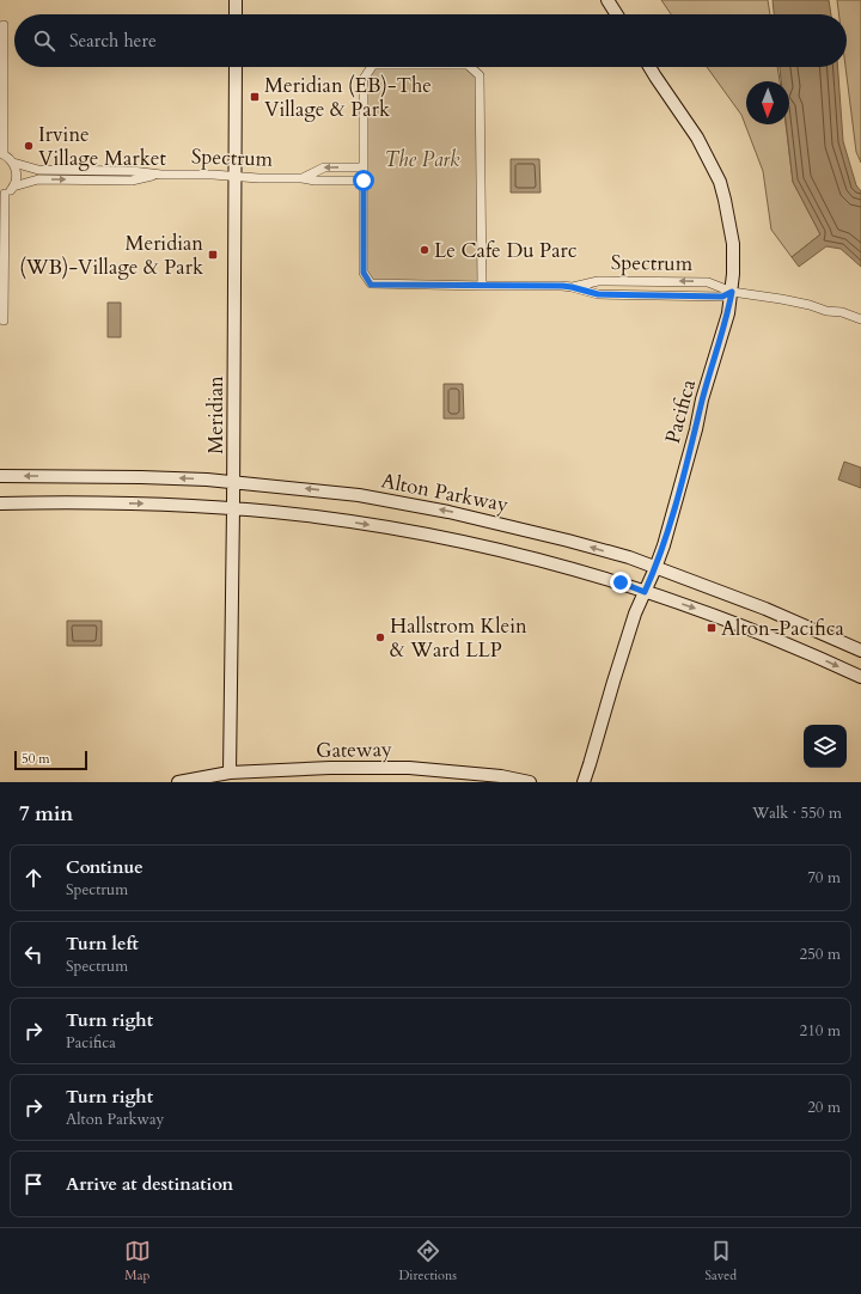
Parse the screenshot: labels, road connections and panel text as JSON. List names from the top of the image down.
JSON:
{
  "streets": {
    "street": [
      "Spectrum",
      "Pacifica",
      "Meridian",
      "Alton Parkway",
      "Gateway"
    ]
  },
  "crossings": [
    ["Spectrum", "Pacifica"],
    ["Spectrum", "Meridian"],
    ["Pacifica", "Alton Parkway"],
    ["Meridian", "Alton Parkway"],
    ["Meridian", "Gateway"]
  ],
  "parks": ["The Park"],
  "places": {
    "transit": ["Meridian (EB)-The Village & Park", "Meridian (WB)-Village & Park", "Alton-Pacifica"],
    "other": ["Irvine Village Market", "Le Cafe Du Parc", "Hallstrom Klein & Ward LLP"]
  },
  "scale_bar": "50 m",
  "north": "bottom",
  "page": {
    "search": "Search here",
    "scale": "50 m",
    "heading": ["7 min", "Walk · 550 m"],
    "list": [
      ["Continue", "Spectrum", "70 m"],
      ["Turn left", "Spectrum", "250 m"],
      ["Turn right", "Pacifica", "210 m"],
      ["Turn right", "Alton Parkway", "20 m"],
      "Arrive at destination"
    ],
    "nav": ["Map", "Directions", "Saved"]
  }
}
